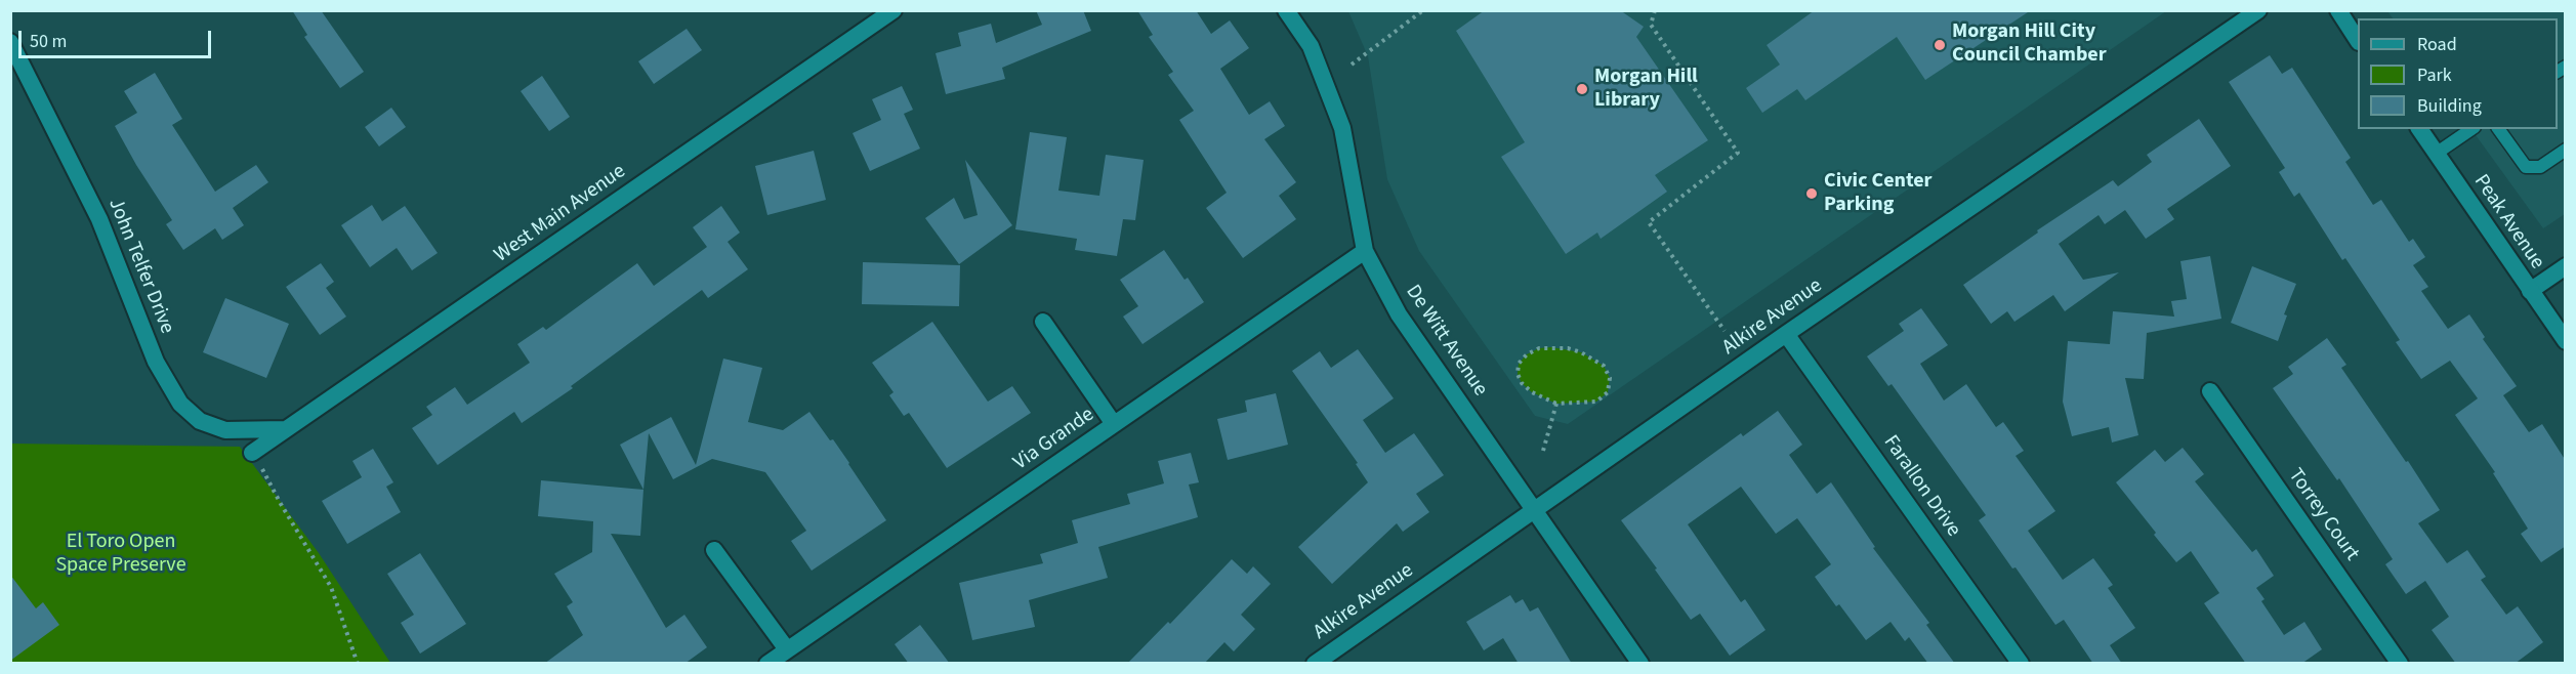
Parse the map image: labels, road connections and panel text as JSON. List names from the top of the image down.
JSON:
{
  "streets": {
    "street": [
      "West Main Avenue",
      "Peak Avenue",
      "John Telfer Drive",
      "Alkire Avenue",
      "De Witt Avenue",
      "Via Grande",
      "Farallon Drive",
      "Torrey Court"
    ]
  },
  "crossings": [
    ["West Main Avenue", "John Telfer Drive"],
    ["Alkire Avenue", "De Witt Avenue"],
    ["Alkire Avenue", "Farallon Drive"],
    ["De Witt Avenue", "Via Grande"]
  ],
  "parks": ["El Toro Open Space Preserve"],
  "places": ["Morgan Hill City Council Chamber", "Morgan Hill Library", "Civic Center Parking"],
  "legend": ["Road", "Park", "Building"],
  "scale_bar": "50 m"
}
